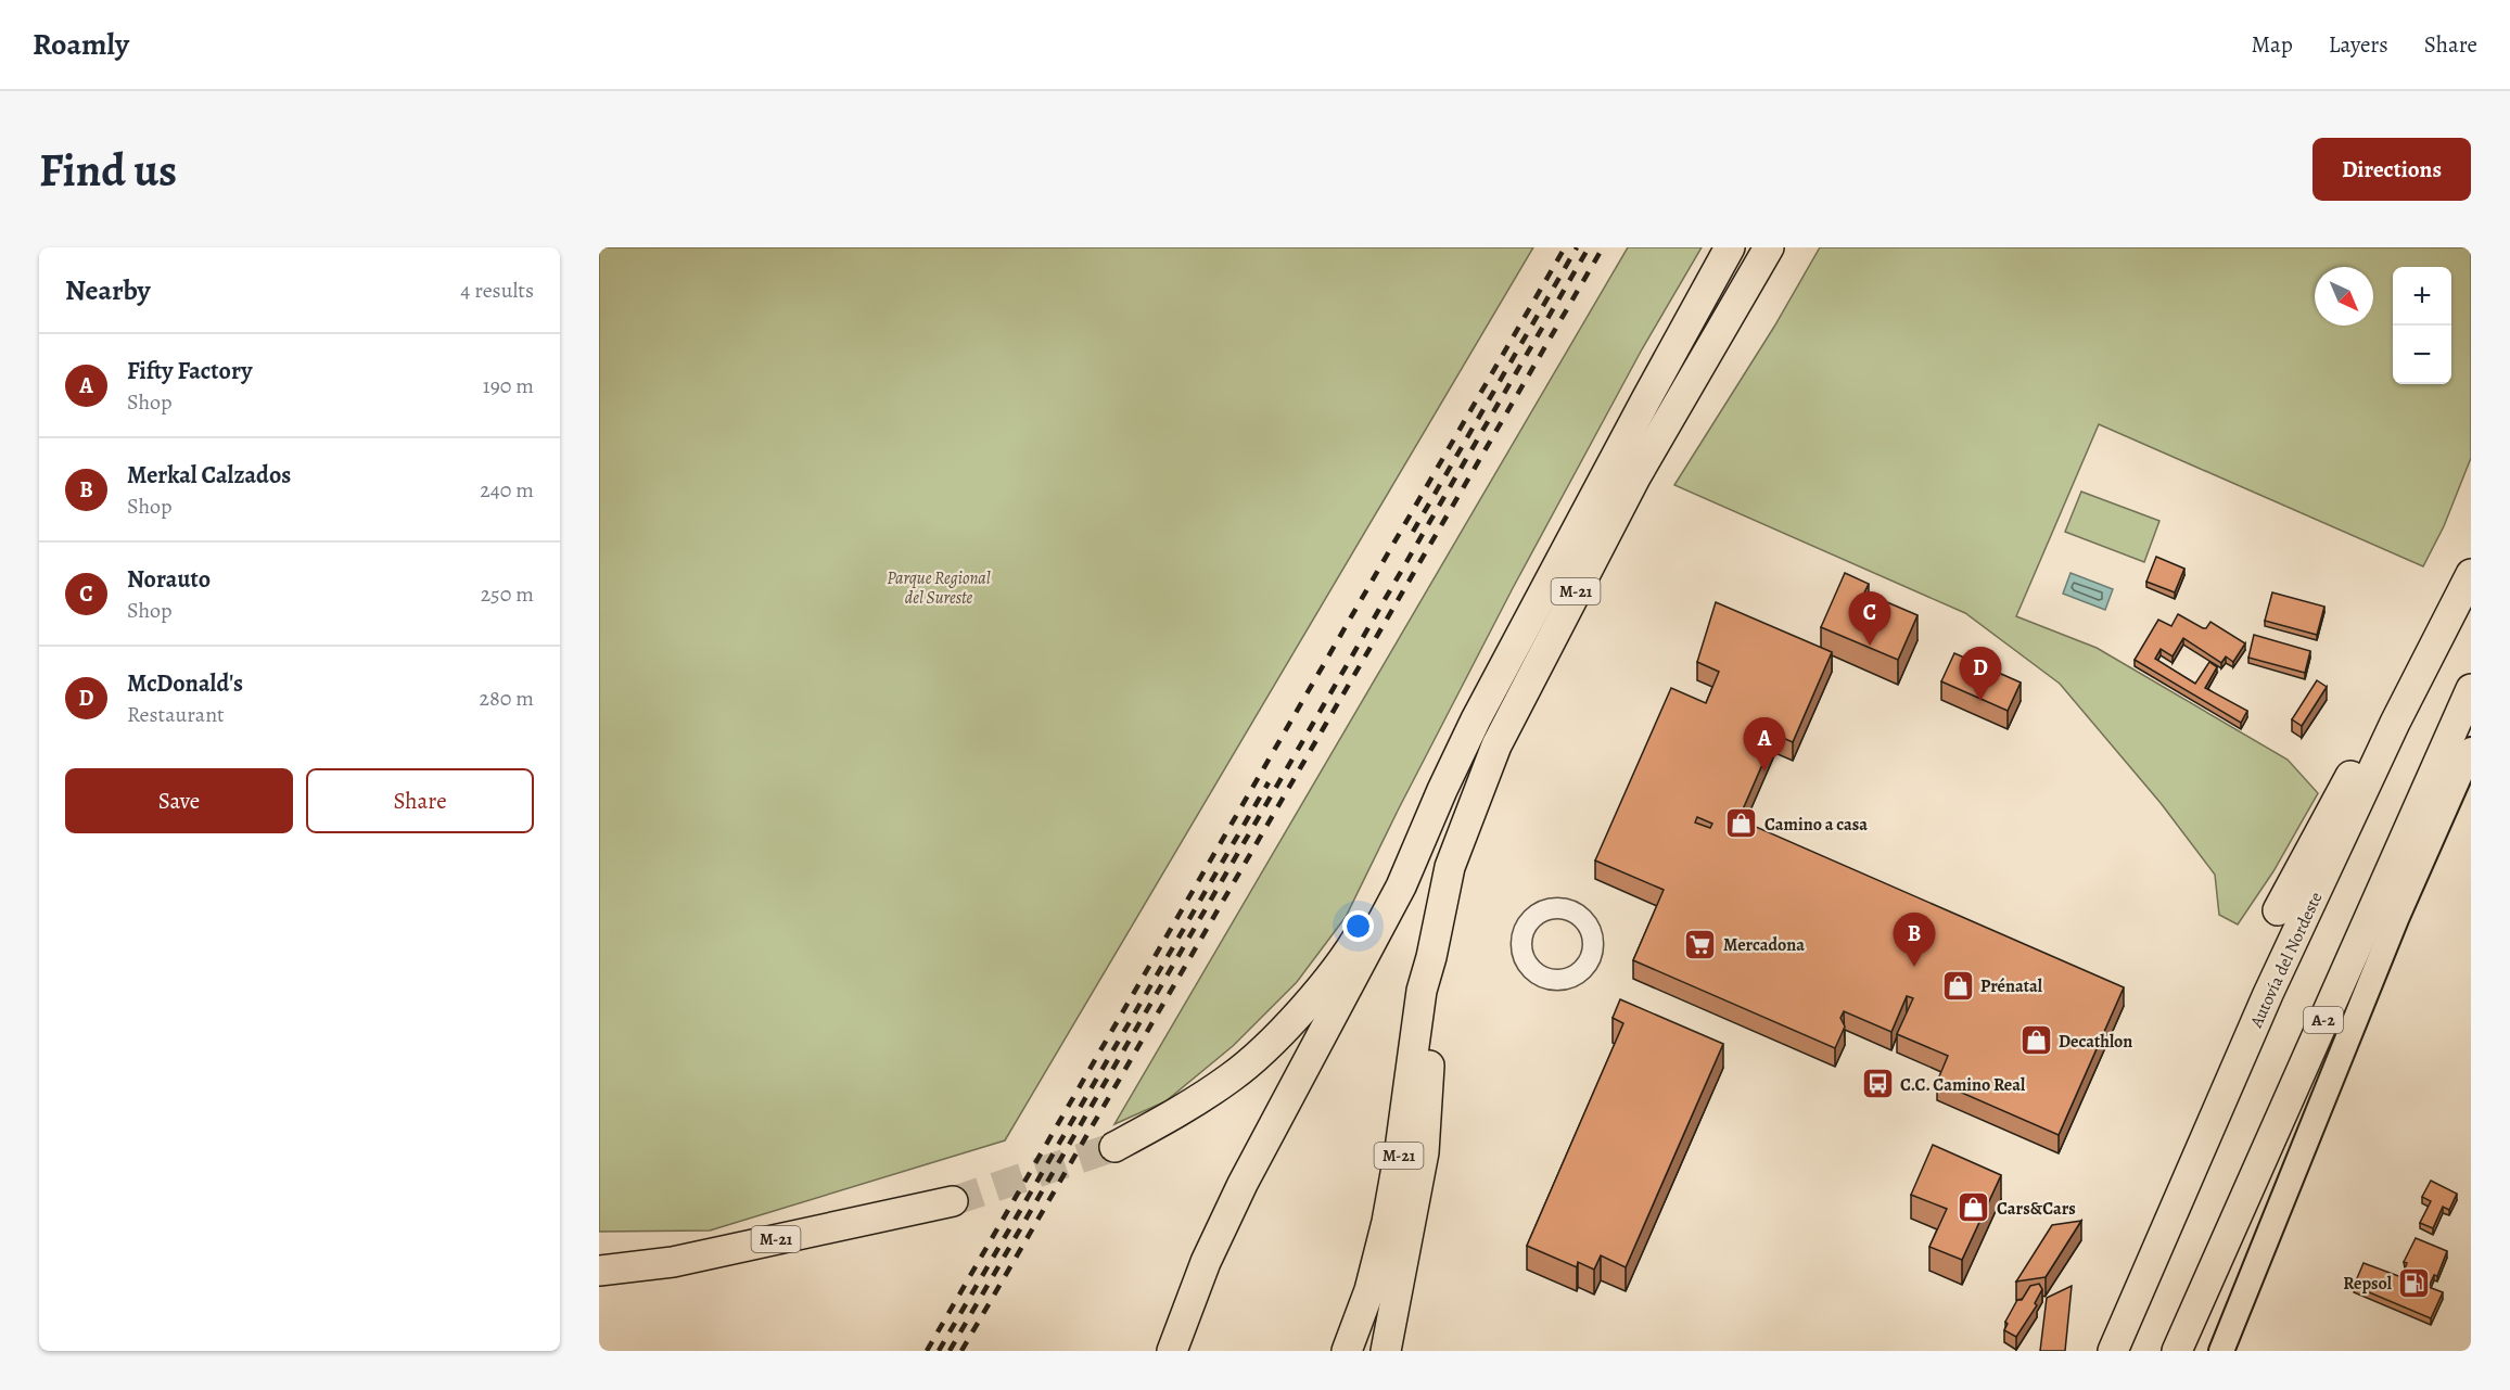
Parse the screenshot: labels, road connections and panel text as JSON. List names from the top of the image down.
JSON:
{
  "streets": {
    "highway": ["M-21", "Autovía del Nordeste", "A-2"]
  },
  "parks": ["Parque Regional del Sureste"],
  "places": {
    "shop": [
      "Camino a casa",
      "Prénatal",
      "Decathlon",
      "Cars&Cars"
    ],
    "supermarket": ["Mercadona"],
    "bus stop": ["C.C. Camino Real"],
    "fuel station": ["Repsol"]
  },
  "north": "bottom right",
  "page": {
    "header": "Roamly",
    "nav": ["Map", "Layers", "Share"],
    "buttons": [
      "Directions",
      ["Save", "Share"]
    ],
    "title": "Find us",
    "heading": ["Nearby", "4 results"],
    "map_buttons": ["+", "−"],
    "list": [
      {
        "mark": "A",
        "name": "Fifty Factory",
        "note": "Shop",
        "value": "190 m"
      },
      {
        "mark": "B",
        "name": "Merkal Calzados",
        "note": "Shop",
        "value": "240 m"
      },
      {
        "mark": "C",
        "name": "Norauto",
        "note": "Shop",
        "value": "250 m"
      },
      {
        "mark": "D",
        "name": "McDonald's",
        "note": "Restaurant",
        "value": "280 m"
      }
    ],
    "pins": [
      "C",
      "D",
      "A",
      "B"
    ]
  }
}
